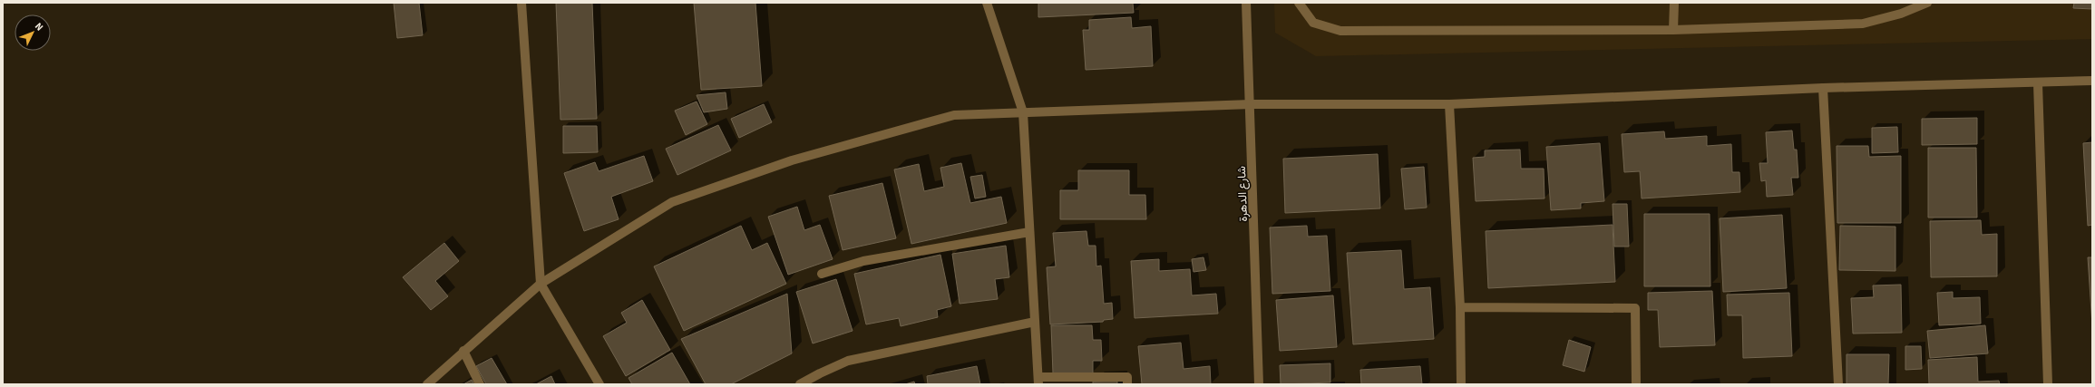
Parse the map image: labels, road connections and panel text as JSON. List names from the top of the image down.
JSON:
{
  "streets": {
    "street": ["شارع الدهرة"]
  },
  "north": "top right"
}
